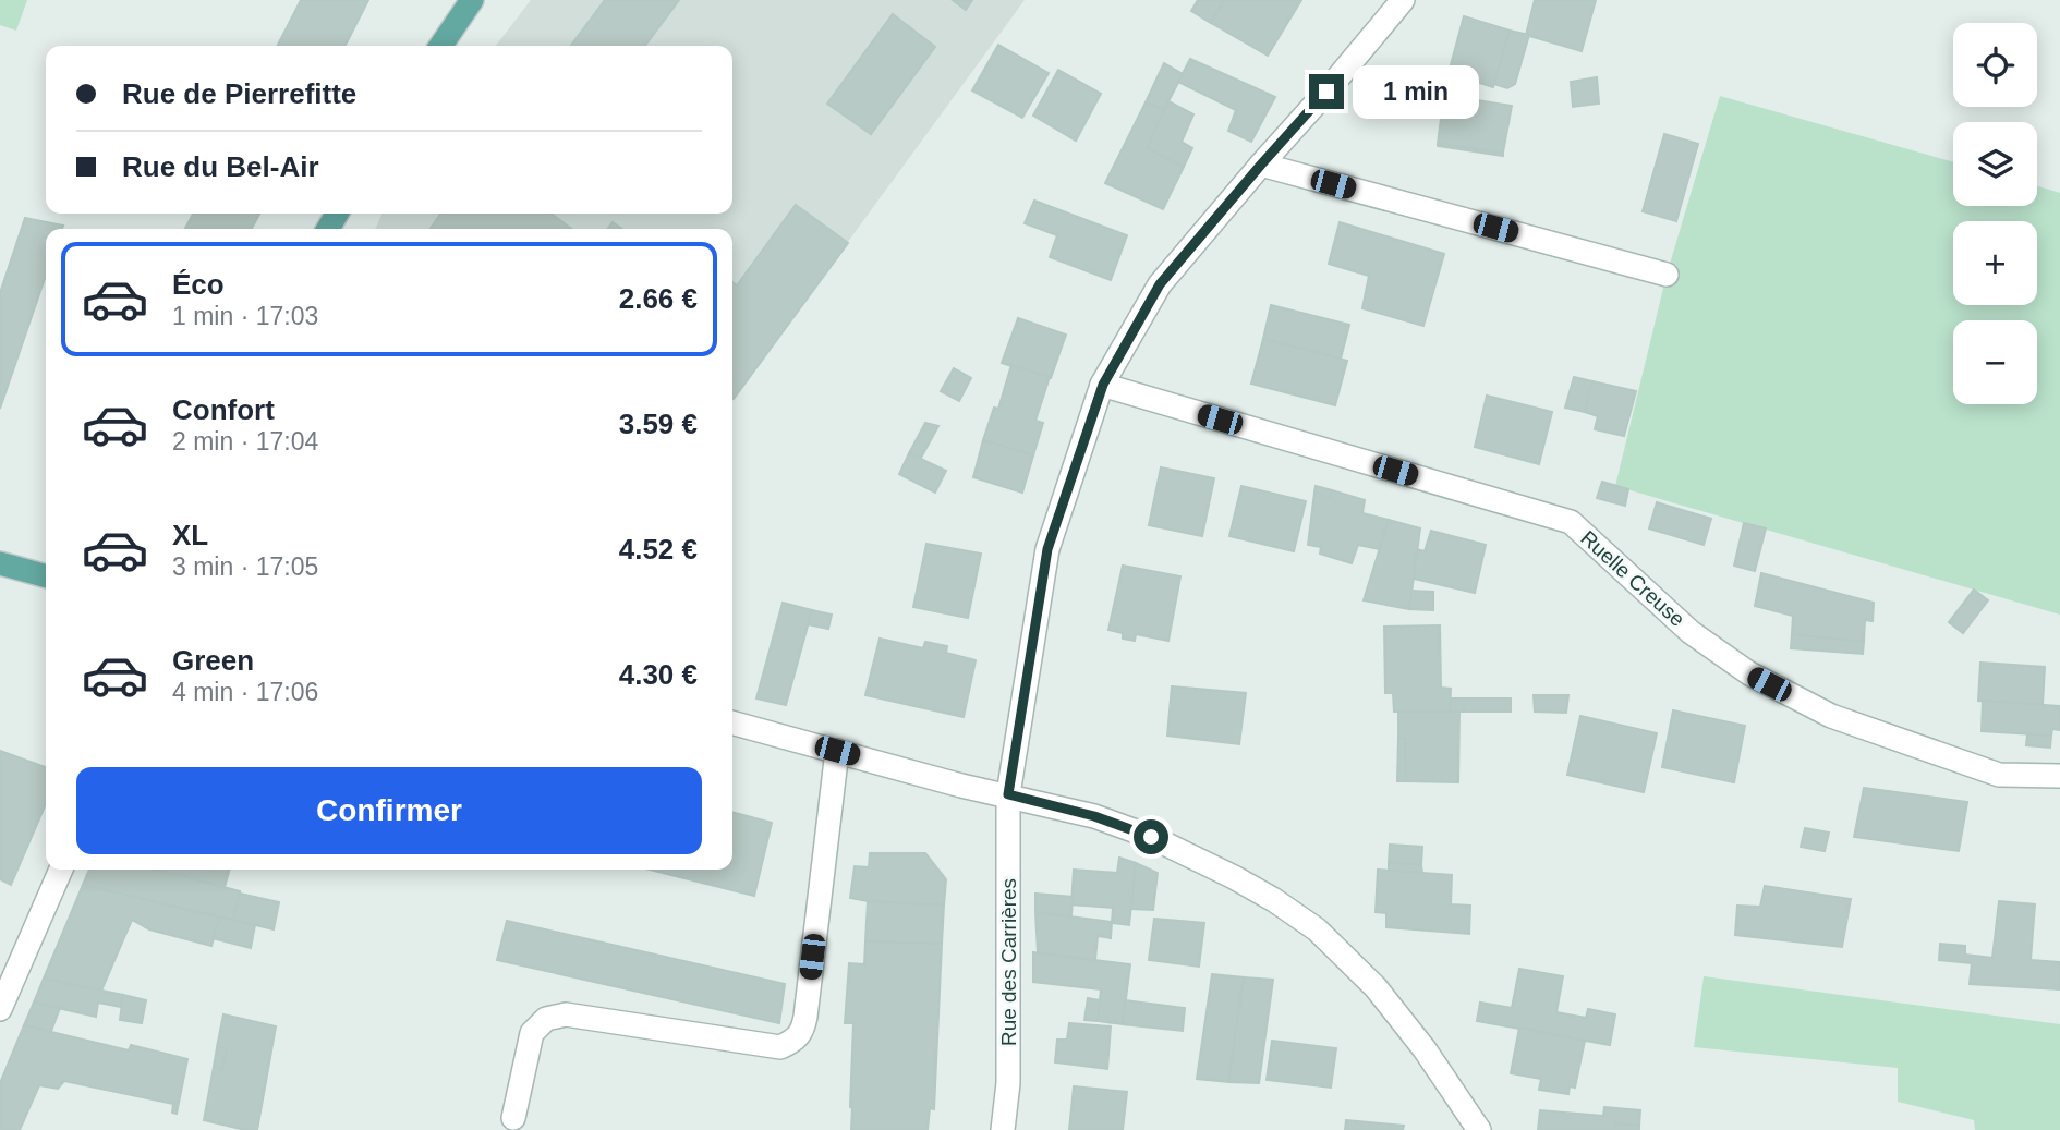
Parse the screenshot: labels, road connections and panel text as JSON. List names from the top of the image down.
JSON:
{
  "streets": {
    "street": ["Ruelle Creuse", "Rue des Carrières"]
  },
  "crossings": [
    ["Ruelle Creuse", "Rue des Carrières"]
  ],
  "page": {
    "map_buttons": ["+", "−"],
    "banner": ["Rue de Pierrefitte", "Rue du Bel-Air"],
    "bubble": "1 min",
    "list": [
      {
        "name": "Éco",
        "note": "1 min · 17:03",
        "value": "2.66 €"
      },
      {
        "name": "Confort",
        "note": "2 min · 17:04",
        "value": "3.59 €"
      },
      {
        "name": "XL",
        "note": "3 min · 17:05",
        "value": "4.52 €"
      },
      {
        "name": "Green",
        "note": "4 min · 17:06",
        "value": "4.30 €"
      }
    ],
    "buttons": "Confirmer"
  }
}
